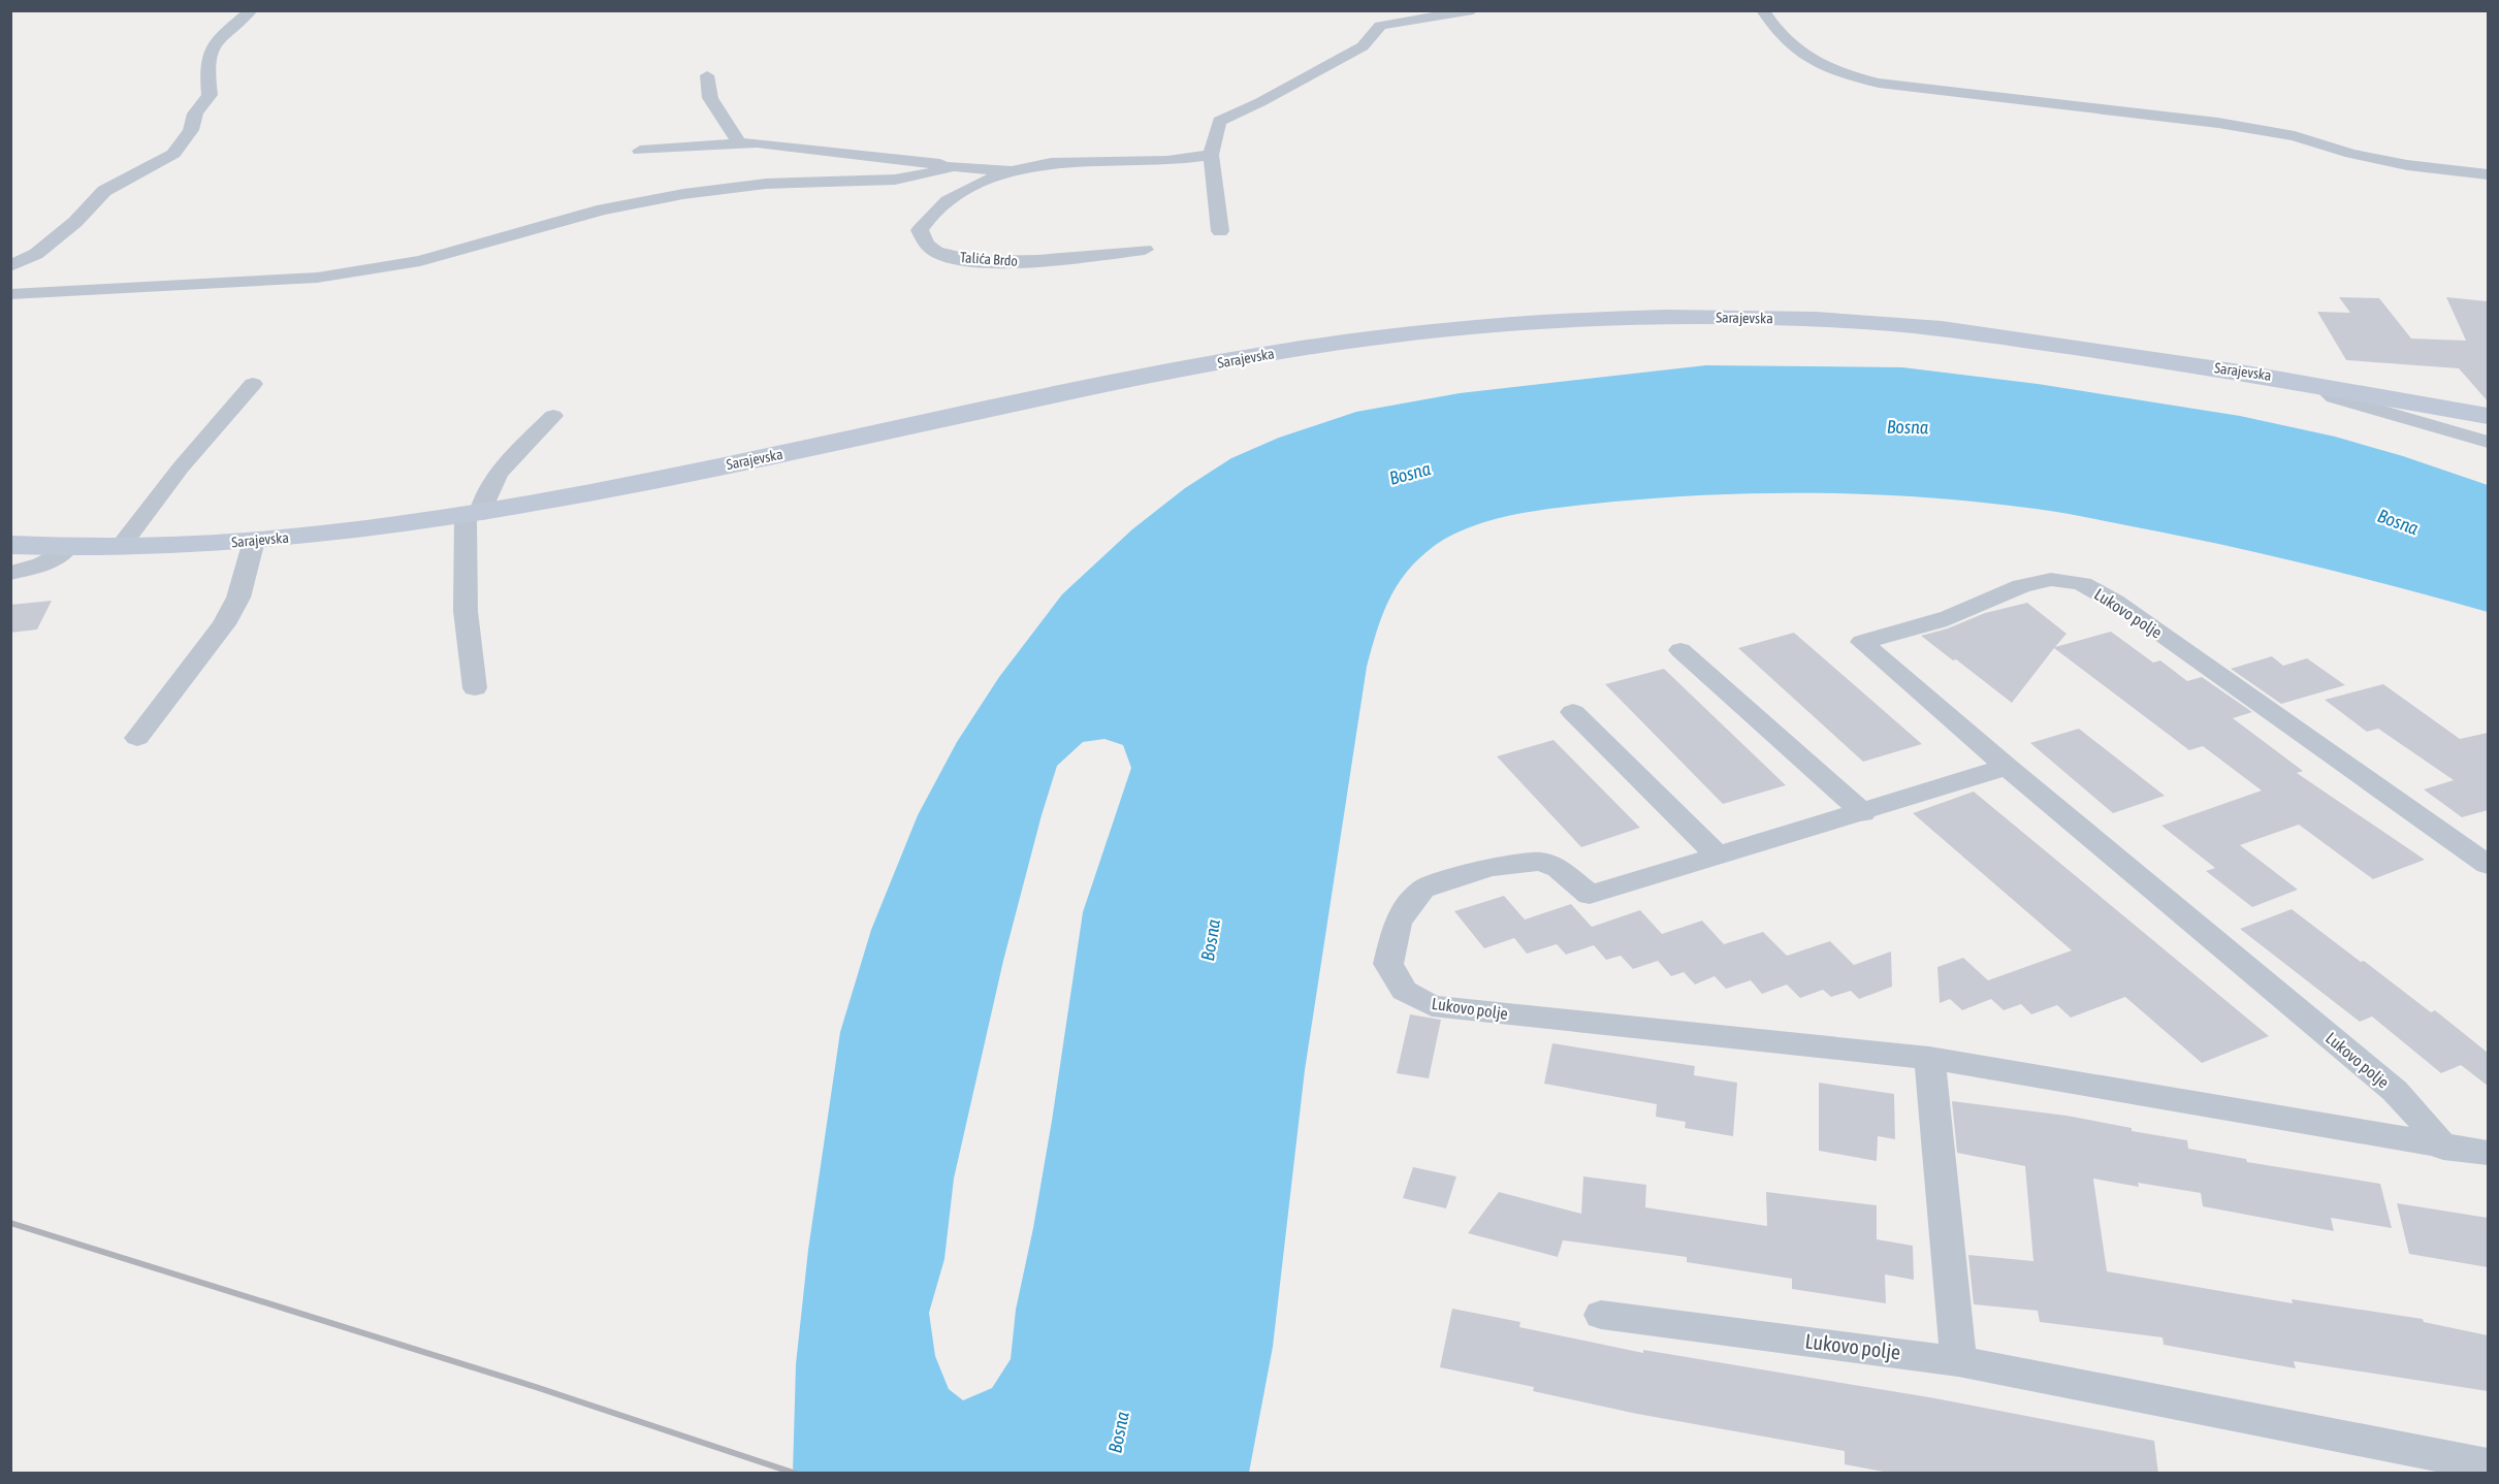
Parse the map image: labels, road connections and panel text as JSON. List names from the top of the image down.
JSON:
{
  "streets": {
    "main road": ["Sarajevska"],
    "street": ["Talića Brdo", "Lukovo polje"]
  },
  "water": ["Bosna"]
}
